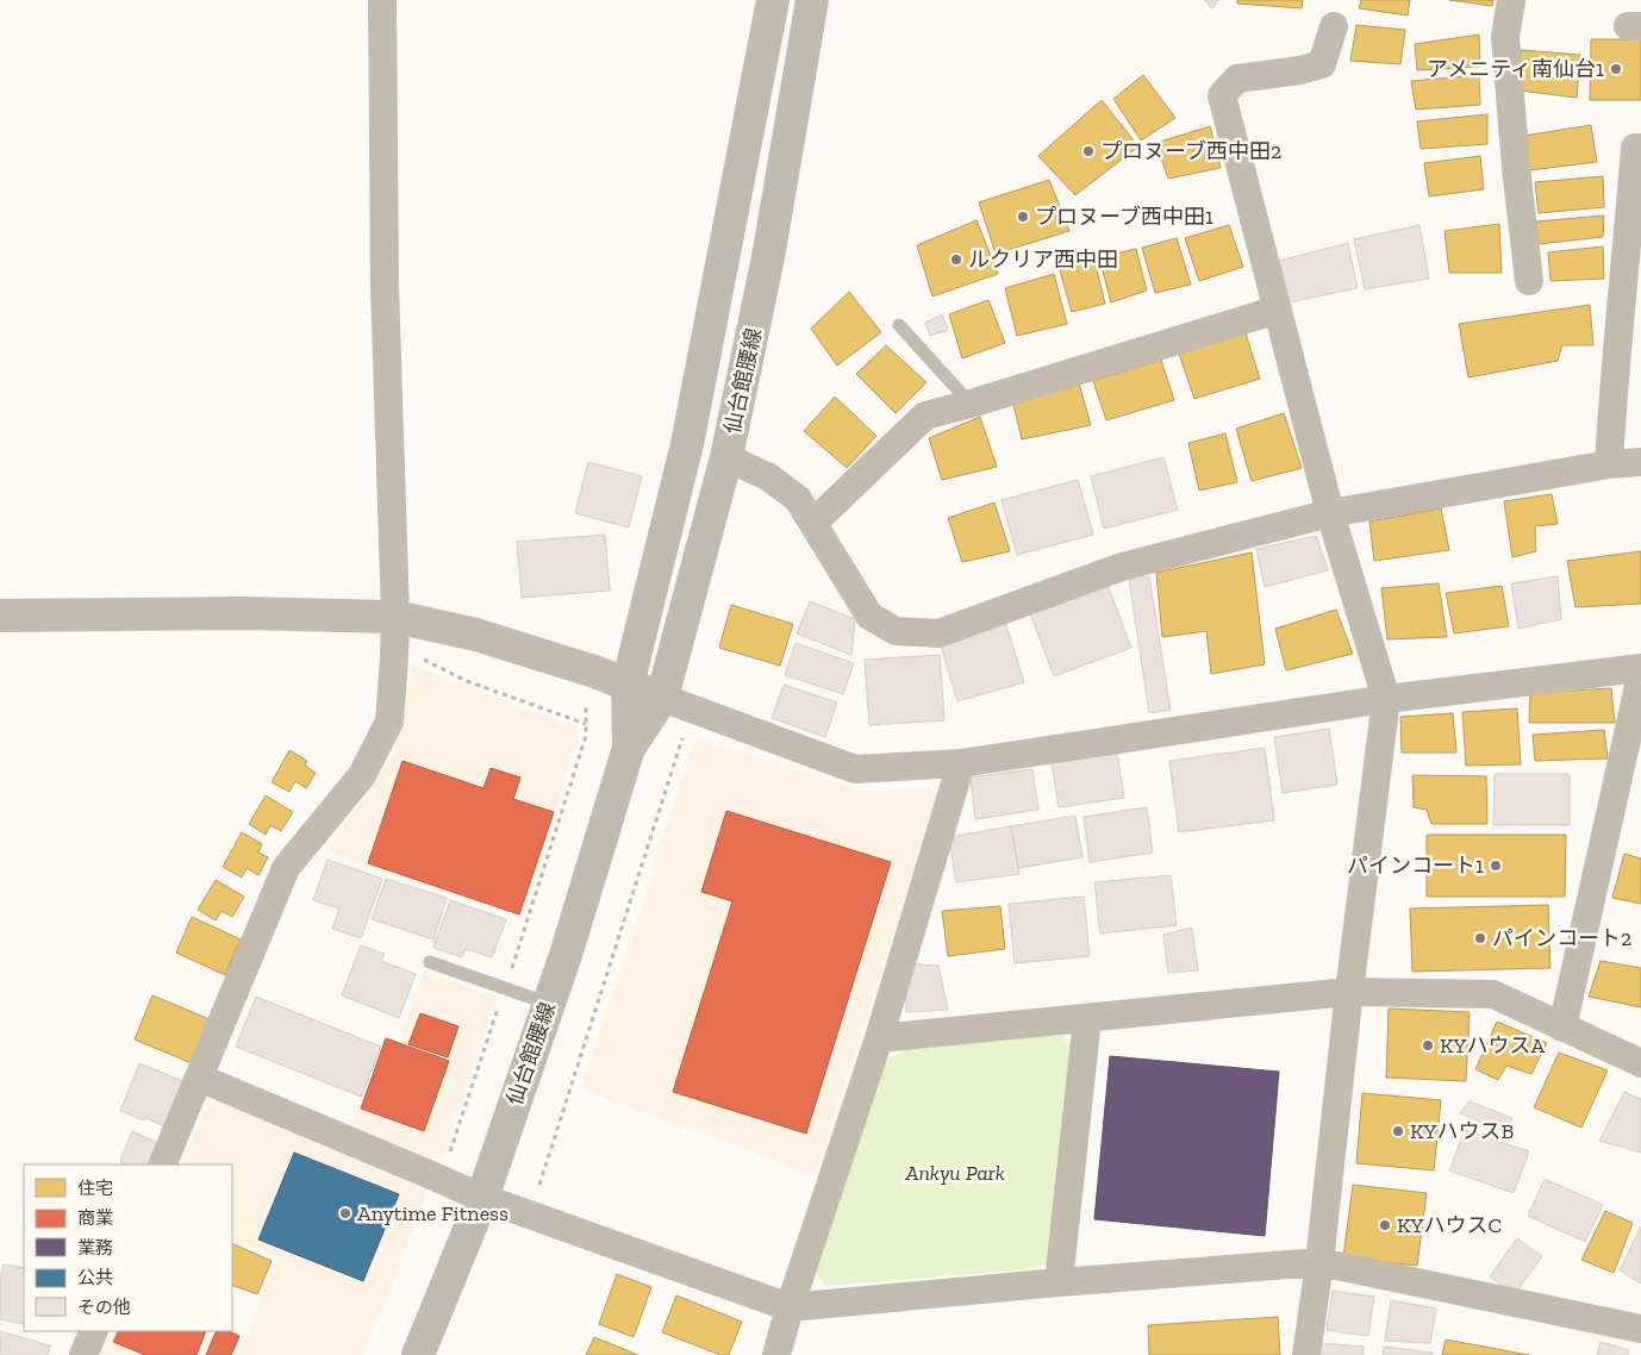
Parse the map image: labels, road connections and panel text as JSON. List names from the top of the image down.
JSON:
{
  "streets": {
    "main road": ["仙台館腰線"]
  },
  "parks": ["Ankyu Park"],
  "places": [
    "アメニティ南仙台1",
    "プロヌーブ西中田2",
    "プロヌーブ西中田1",
    "ルクリア西中田",
    "パインコート1",
    "パインコート2",
    "KYハウスA",
    "KYハウスB",
    "Anytime Fitness",
    "KYハウスC"
  ],
  "legend": [
    "住宅",
    "商業",
    "業務",
    "公共",
    "その他"
  ]
}
